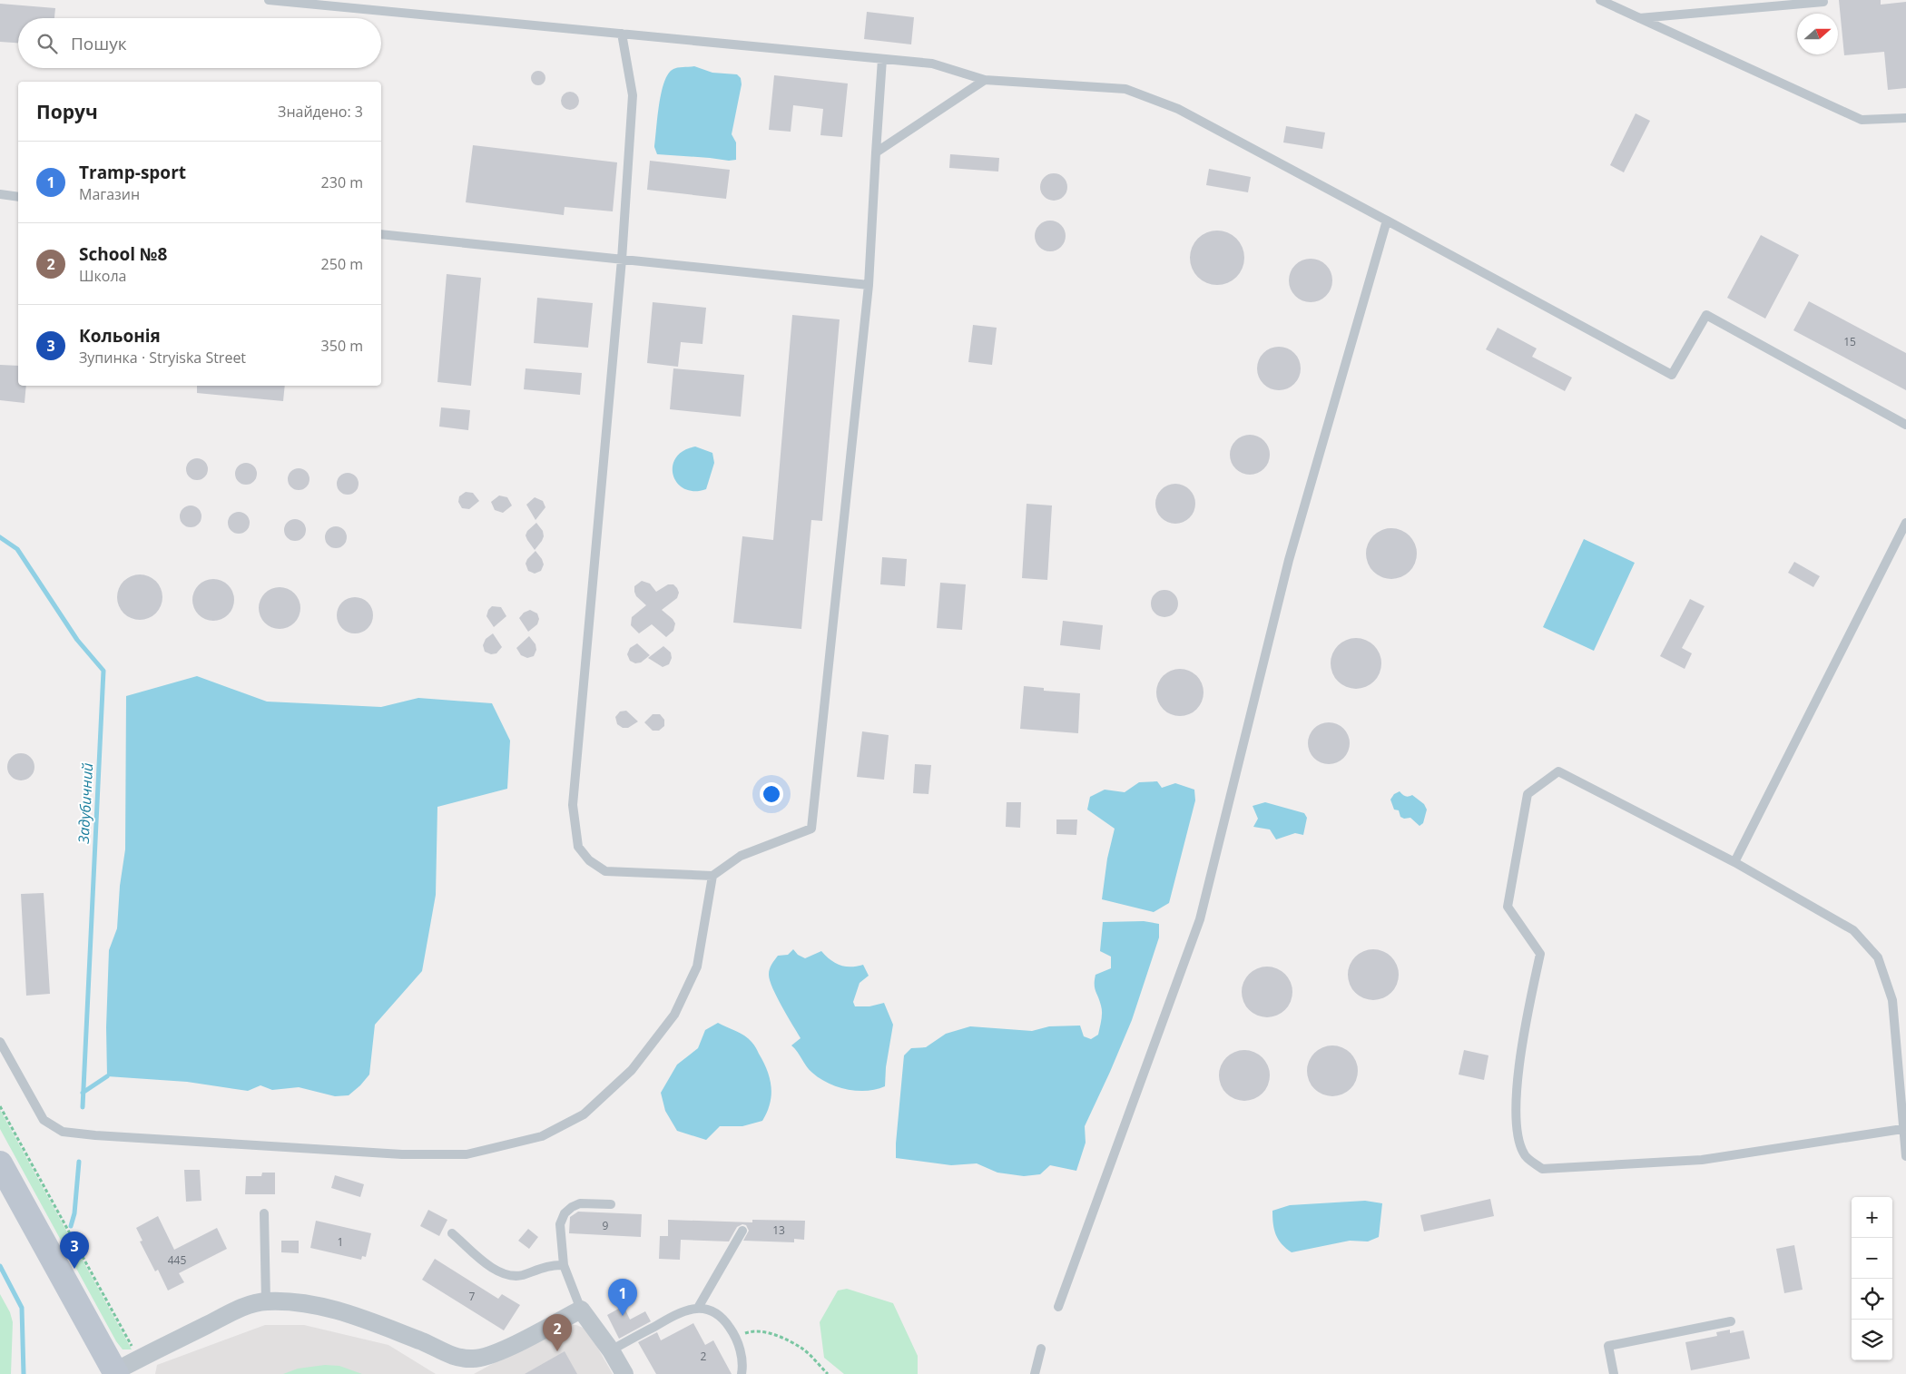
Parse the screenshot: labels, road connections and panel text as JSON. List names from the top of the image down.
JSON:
{
  "water": ["Задубичний"],
  "house_numbers": [
    "15",
    "9",
    "13",
    "1",
    "445",
    "7",
    "2"
  ],
  "north": "right",
  "page": {
    "search": "Пошук",
    "heading": ["Поруч", "Знайдено: 3"],
    "list": [
      {
        "mark": "1",
        "name": "Tramp-sport",
        "note": "Магазин",
        "value": "230 m"
      },
      {
        "mark": "2",
        "name": "School №8",
        "note": "Школа",
        "value": "250 m"
      },
      {
        "mark": "3",
        "name": "Кольонія",
        "note": "Зупинка · Stryiska Street",
        "value": "350 m"
      }
    ],
    "map_buttons": ["+", "−"],
    "pins": ["3", "1", "2"]
  }
}
